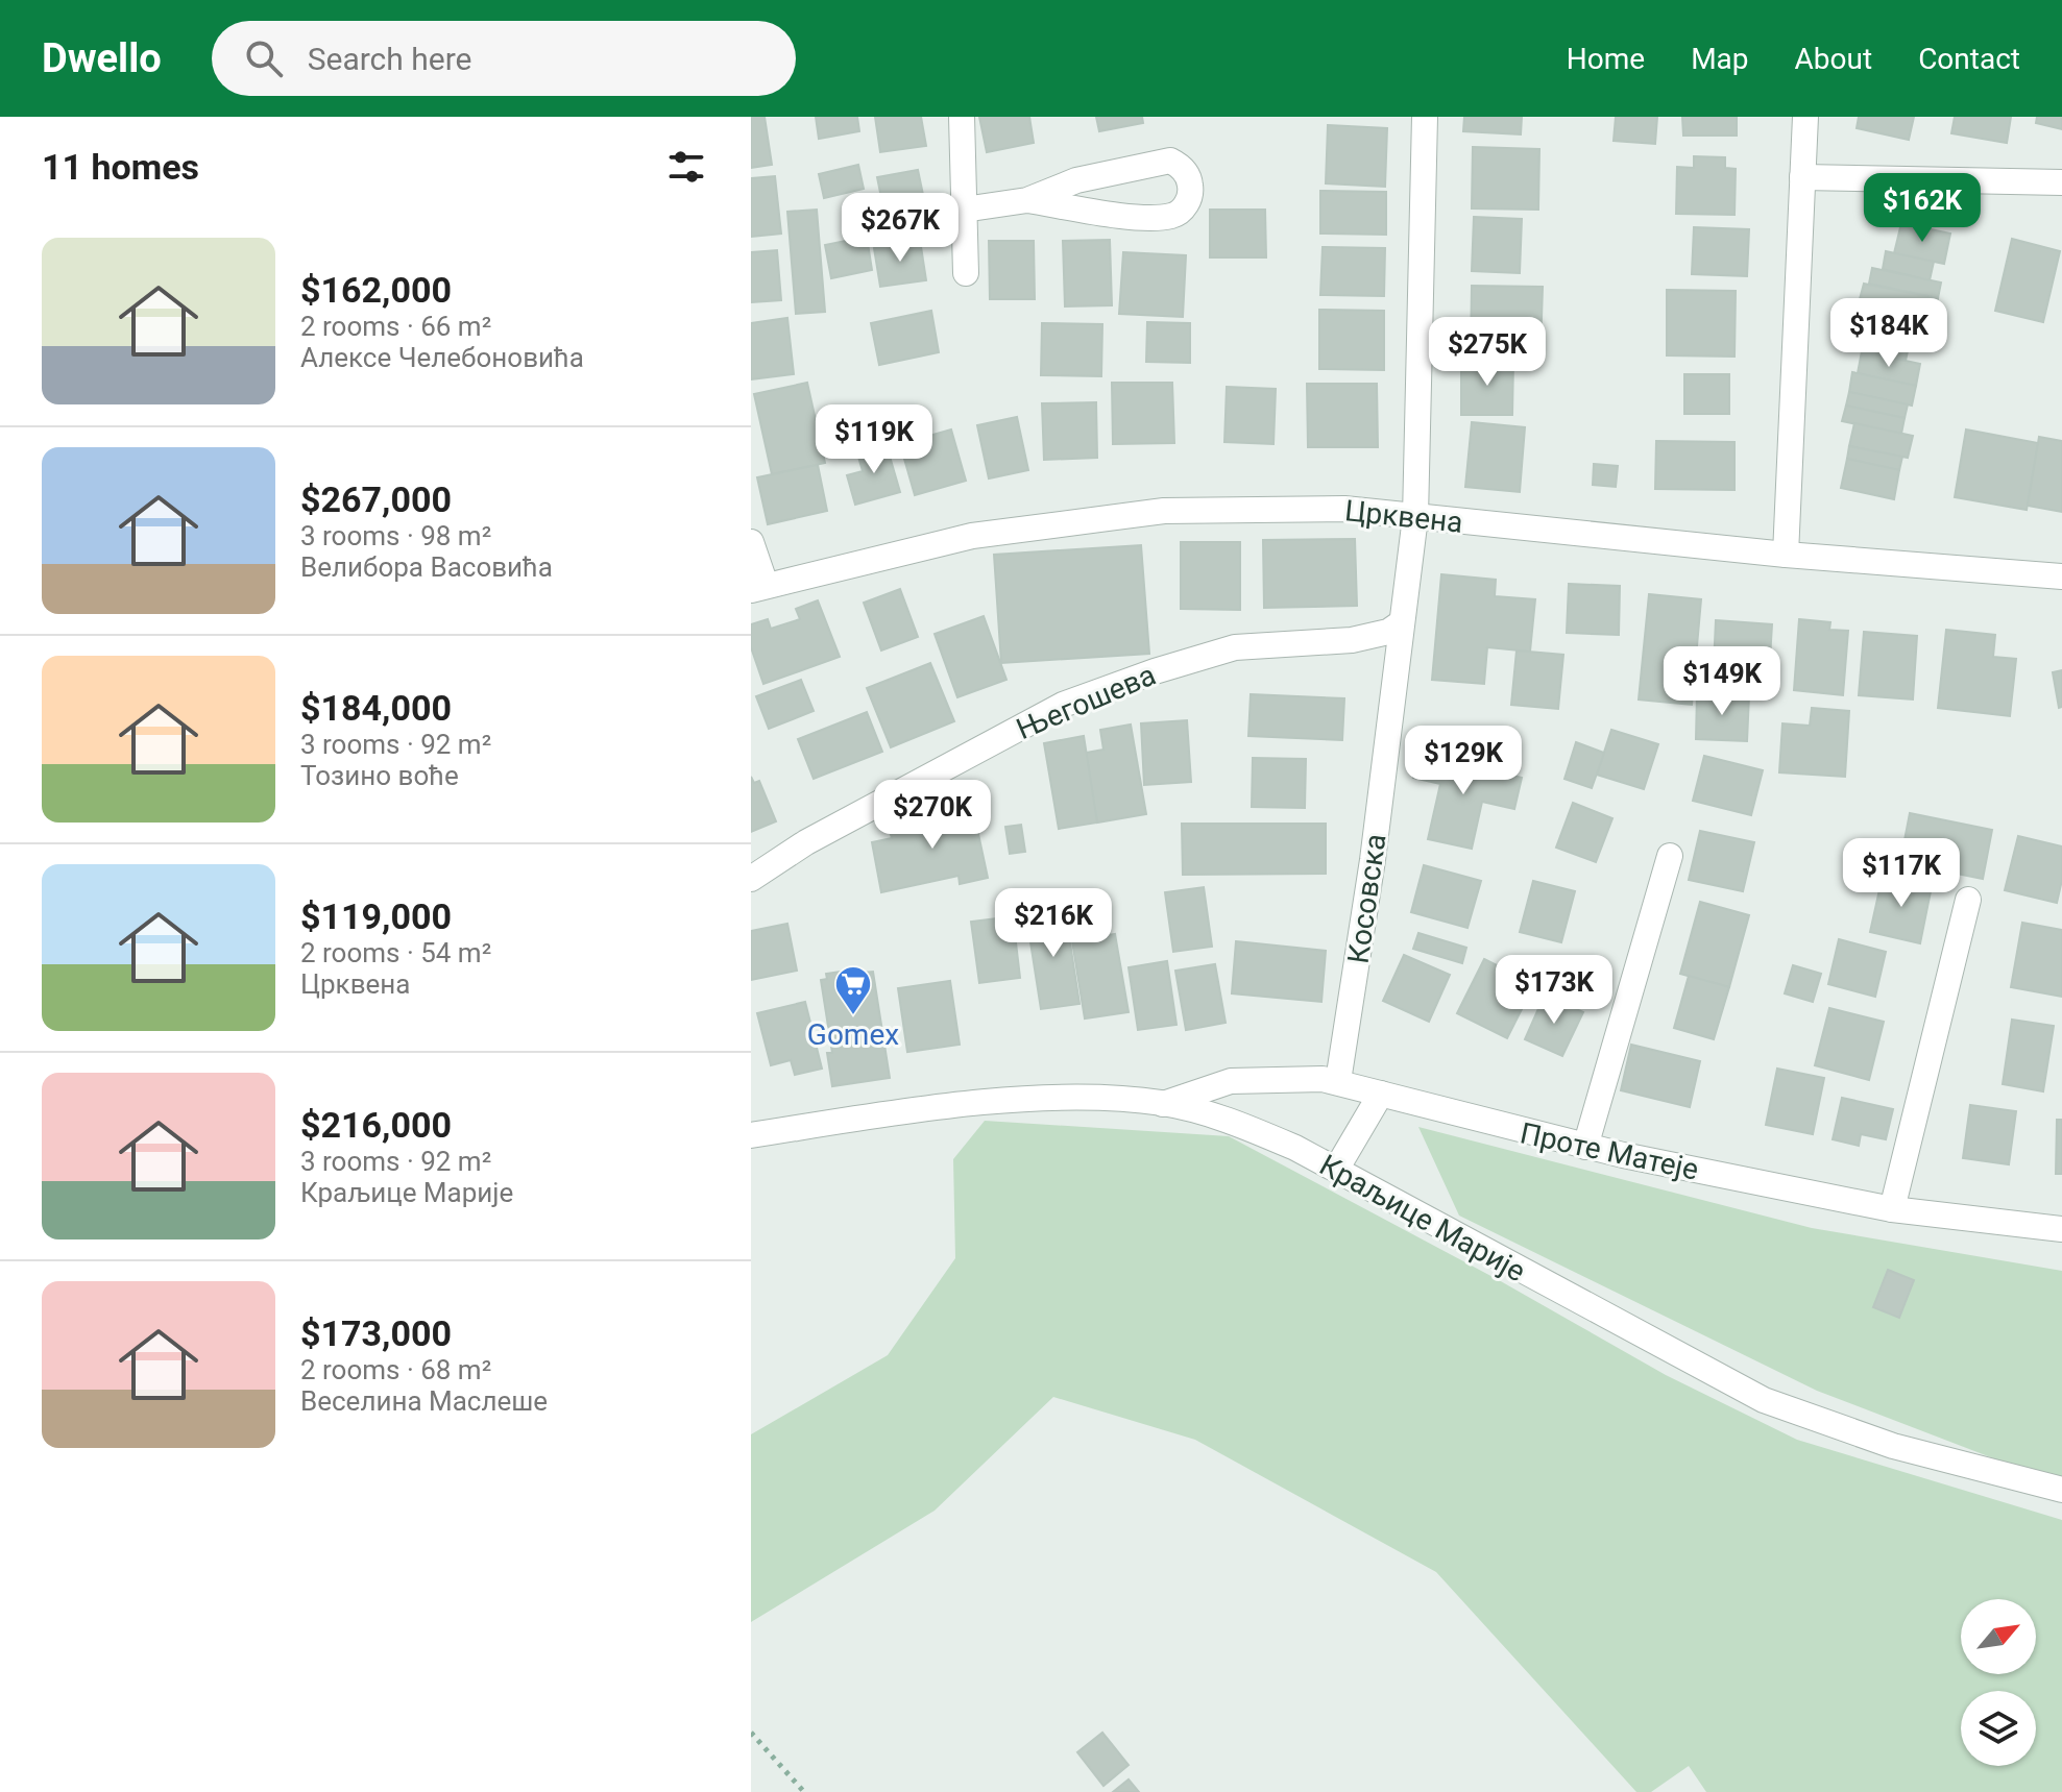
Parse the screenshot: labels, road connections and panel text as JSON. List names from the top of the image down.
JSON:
{
  "streets": {
    "street": [
      "Црквена",
      "Његошева",
      "Косовска",
      "Проте Матеје",
      "Краљице Марије"
    ]
  },
  "crossings": [
    ["Црквена", "Косовска"],
    ["Његошева", "Косовска"],
    ["Косовска", "Проте Матеје"],
    ["Проте Матеје", "Краљице Марије"]
  ],
  "places": {
    "supermarket": ["Gomex"]
  },
  "north": "top right",
  "page": {
    "header": "Dwello",
    "search": "Search here",
    "nav": [
      "Home",
      "Map",
      "About",
      "Contact"
    ],
    "heading": "11 homes",
    "price": [
      "$162K",
      "$267K",
      "$184K",
      "$275K",
      "$119K",
      "$149K",
      "$129K",
      "$270K",
      "$117K",
      "$216K",
      "$173K"
    ],
    "list": [
      {
        "name": "$162,000",
        "note": "2 rooms · 66 m² · Алексе Челебоновића"
      },
      {
        "name": "$267,000",
        "note": "3 rooms · 98 m² · Велибора Васовића"
      },
      {
        "name": "$184,000",
        "note": "3 rooms · 92 m² · Тозино воће"
      },
      {
        "name": "$119,000",
        "note": "2 rooms · 54 m² · Црквена"
      },
      {
        "name": "$216,000",
        "note": "3 rooms · 92 m² · Краљице Марије"
      },
      {
        "name": "$173,000",
        "note": "2 rooms · 68 m² · Веселина Маслеше"
      }
    ]
  }
}
